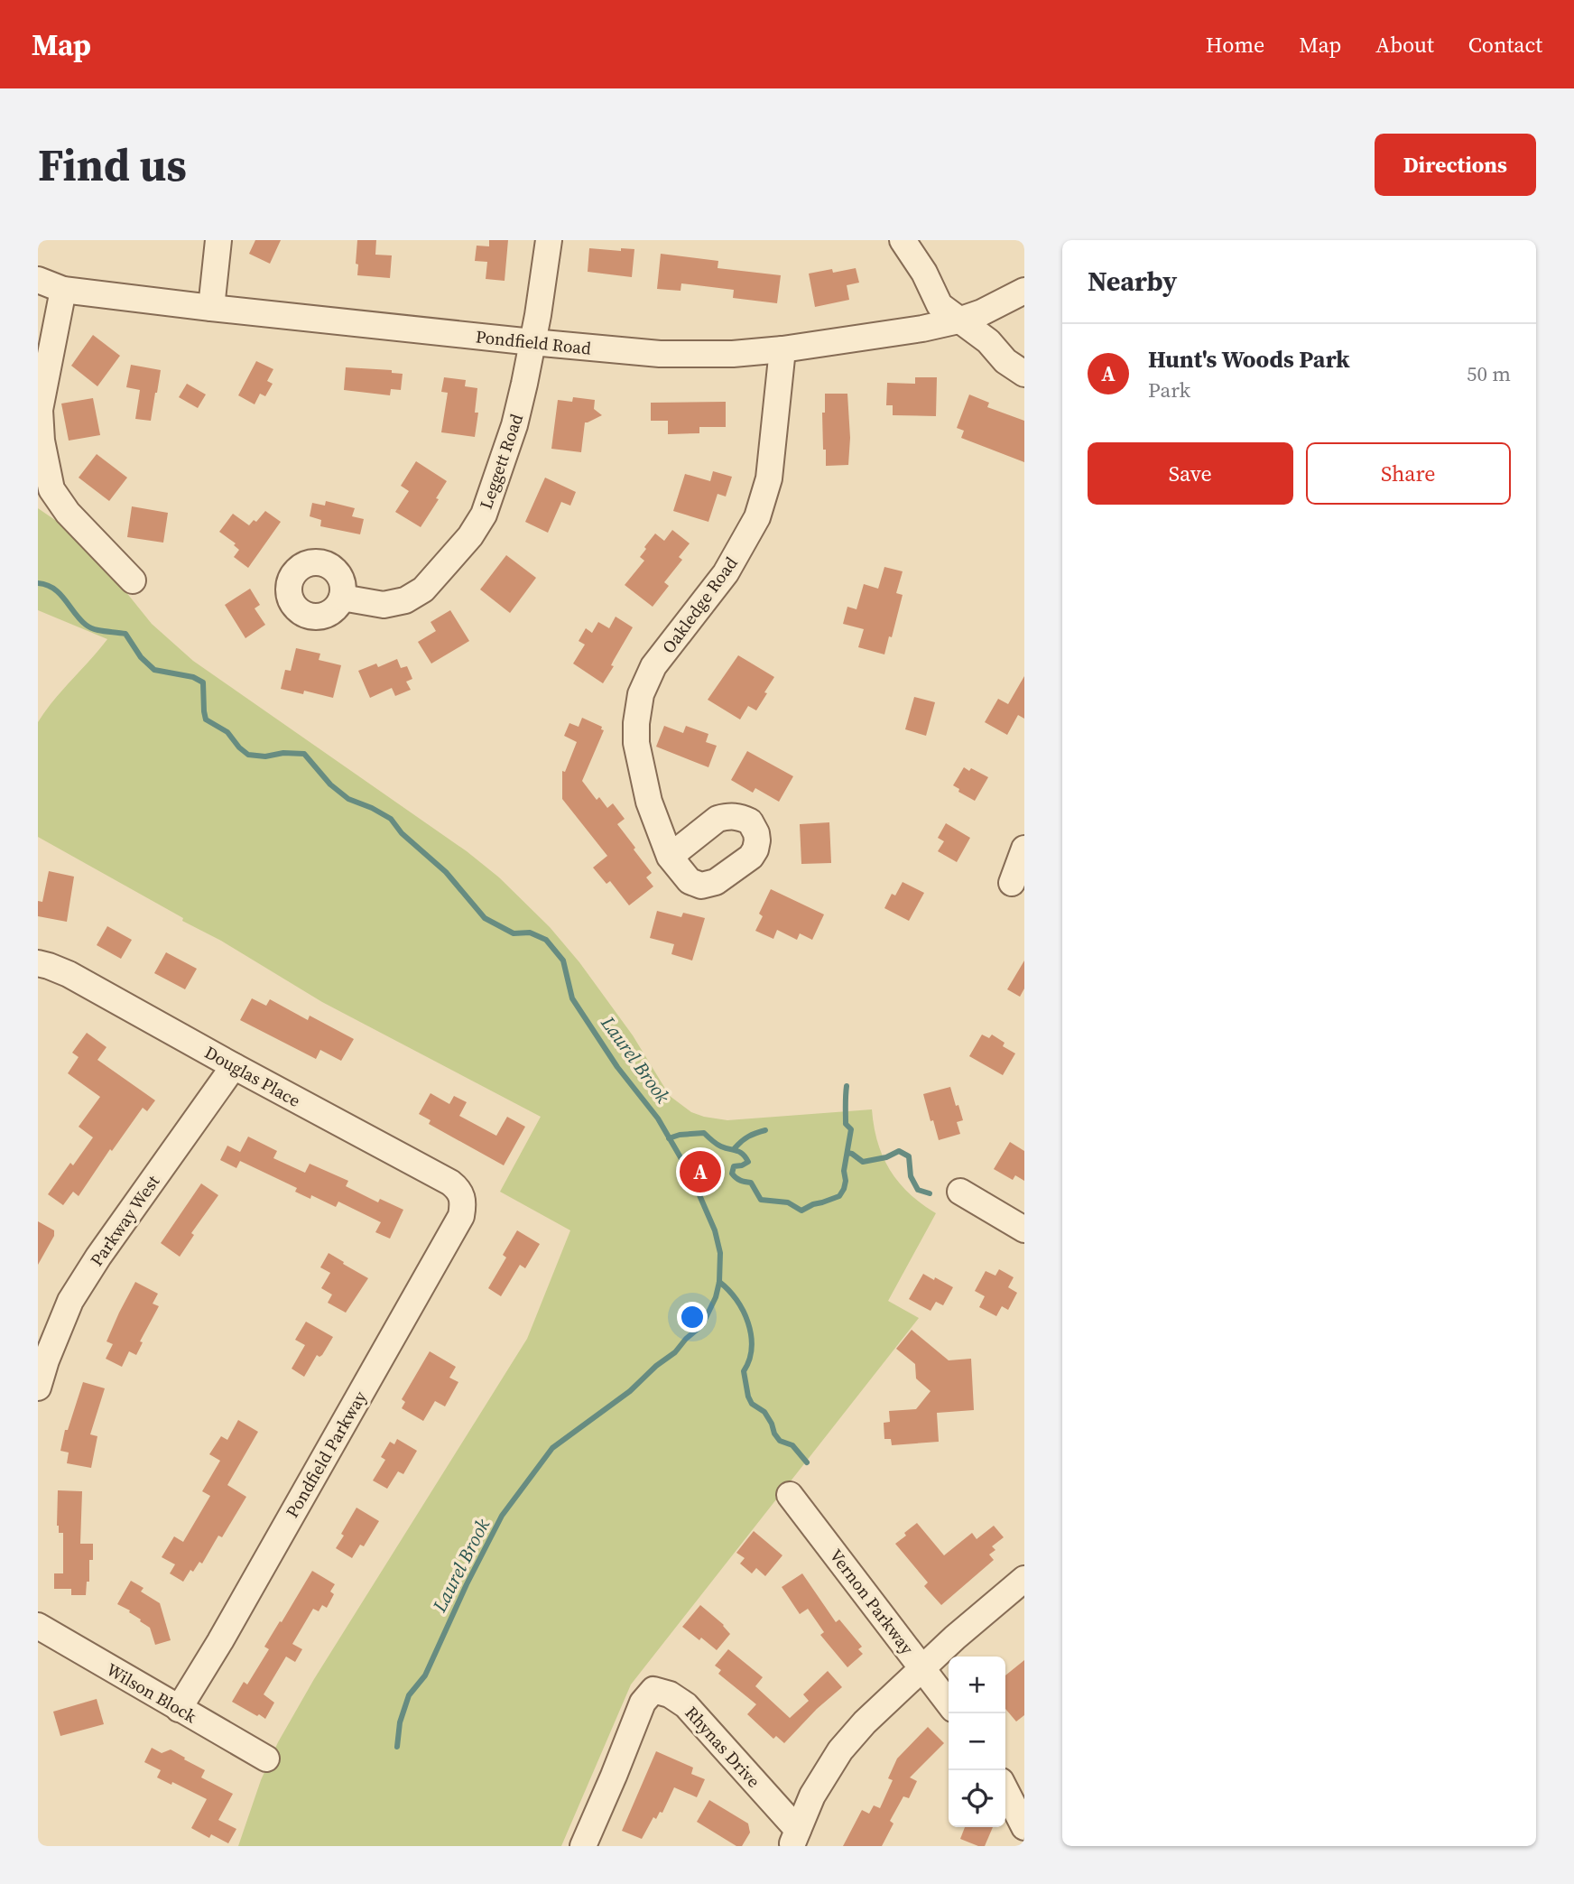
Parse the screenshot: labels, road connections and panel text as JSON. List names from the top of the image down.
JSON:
{
  "streets": {
    "street": [
      "Pondfield Road",
      "Leggett Road",
      "Oakledge Road",
      "Douglas Place",
      "Parkway West",
      "Pondfield Parkway",
      "Vernon Parkway",
      "Wilson Block",
      "Rhynas Drive"
    ]
  },
  "crossings": [
    ["Pondfield Road", "Leggett Road"],
    ["Pondfield Road", "Oakledge Road"],
    ["Douglas Place", "Parkway West"],
    ["Douglas Place", "Pondfield Parkway"],
    ["Pondfield Parkway", "Wilson Block"]
  ],
  "water": ["Laurel Brook"],
  "page": {
    "header": "Map",
    "nav": [
      "Home",
      "Map",
      "About",
      "Contact"
    ],
    "buttons": [
      "Directions",
      ["Save", "Share"]
    ],
    "title": "Find us",
    "heading": "Nearby",
    "list": [
      {
        "mark": "A",
        "name": "Hunt's Woods Park",
        "note": "Park",
        "value": "50 m"
      }
    ],
    "pins": "A",
    "map_buttons": ["+", "−"]
  }
}
